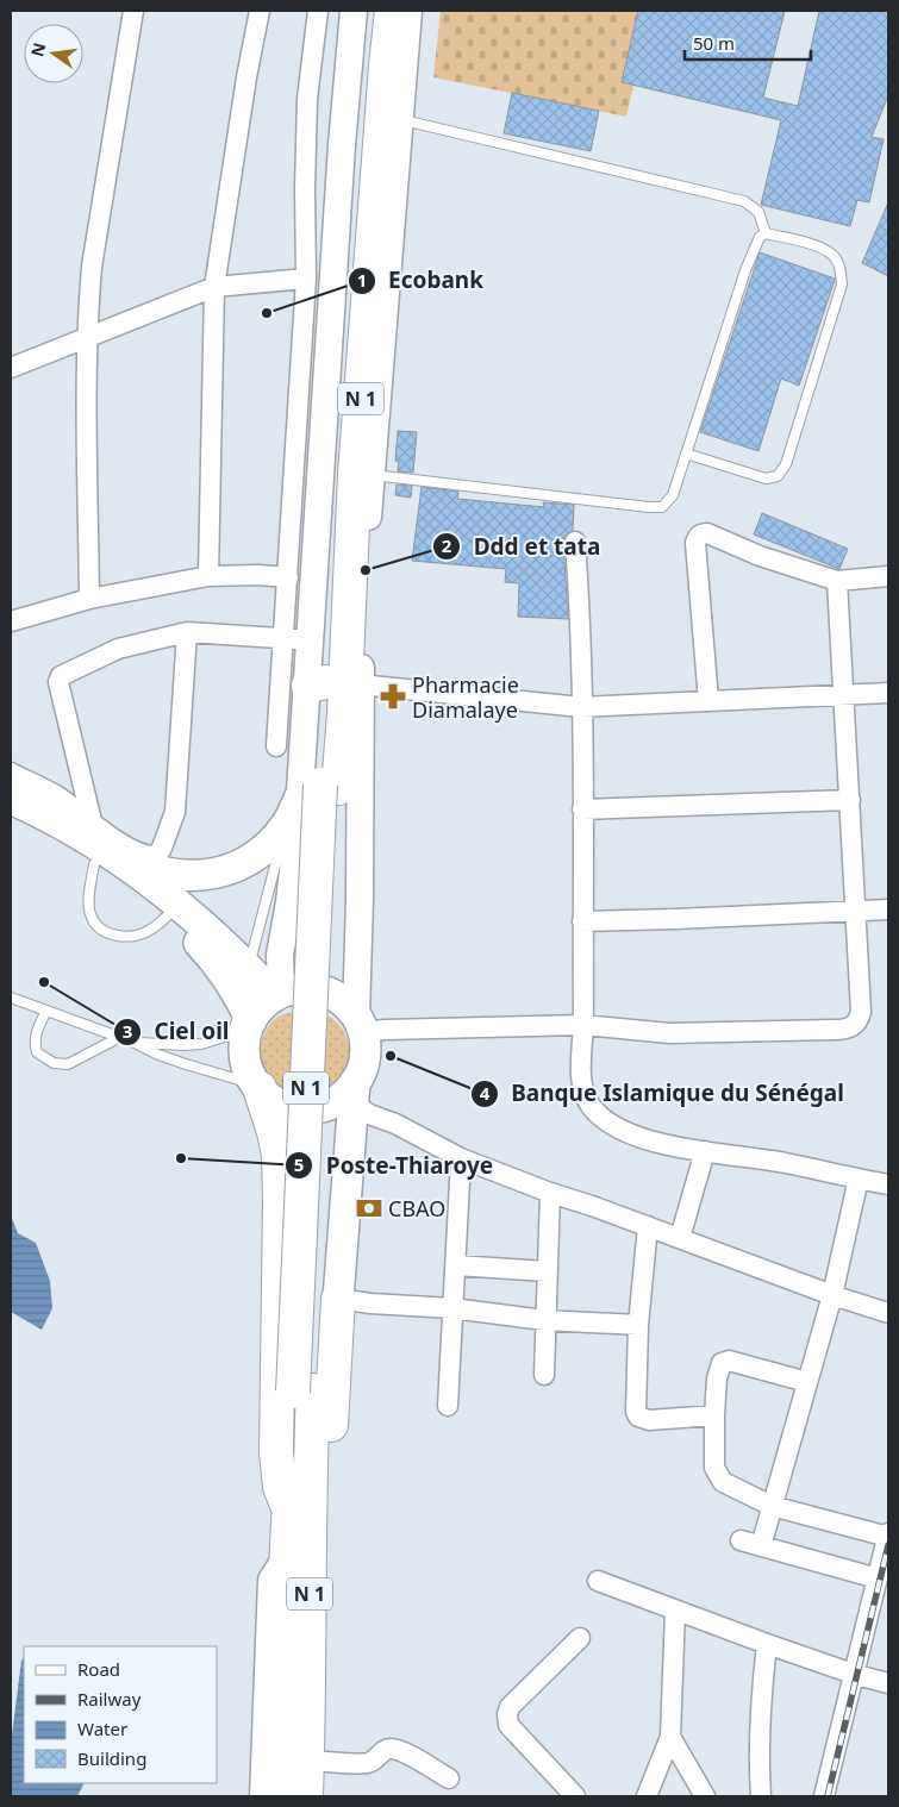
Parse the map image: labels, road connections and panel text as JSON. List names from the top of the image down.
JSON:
{
  "streets": {
    "highway": ["N 1"]
  },
  "places": {
    "other": [
      "Ecobank",
      "Ddd et tata",
      "Ciel oil",
      "Banque Islamique du Sénégal",
      "Poste-Thiaroye"
    ],
    "pharmacy": ["Pharmacie Diamalaye"],
    "bank": ["CBAO"]
  },
  "legend": [
    "Road",
    "Railway",
    "Water",
    "Building"
  ],
  "scale_bar": "50 m",
  "north": "left"
}
